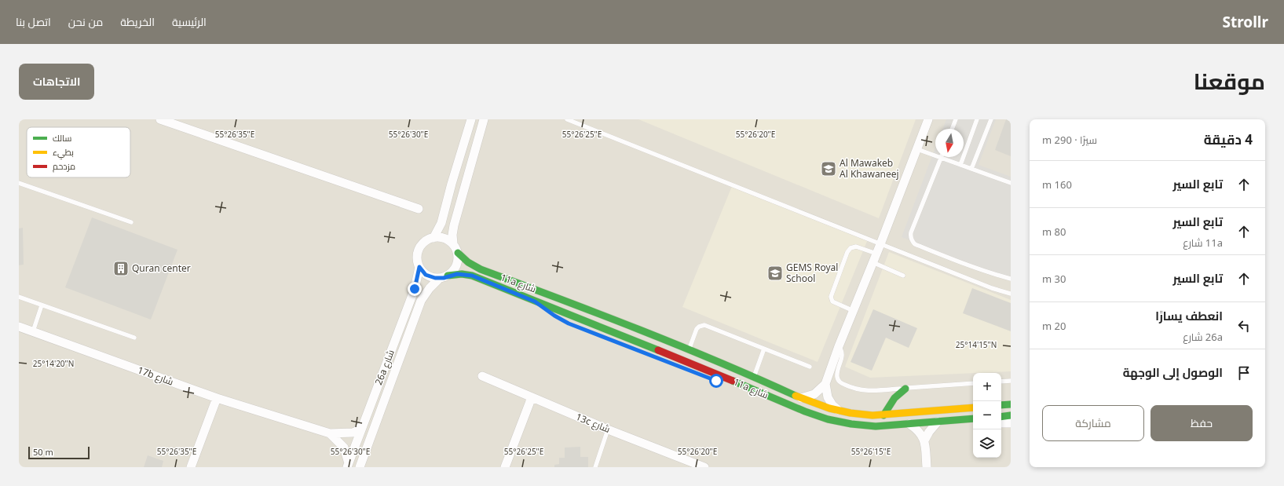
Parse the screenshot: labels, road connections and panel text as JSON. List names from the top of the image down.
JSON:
{
  "streets": {
    "street": [
      "11a شارع",
      "26a شارع",
      "17b شارع",
      "13c شارع"
    ]
  },
  "crossings": [
    ["11a شارع", "26a شارع"],
    ["26a شارع", "17b شارع"]
  ],
  "places": {
    "school or university": ["Al Mawakeb Al Khawaneej", "GEMS Royal School"],
    "building": ["Quran center"]
  },
  "legend": ["سالك", "بطيء", "مزدحم"],
  "scale_bar": "50 m",
  "north": "bottom",
  "page": {
    "header": "Strollr",
    "nav": [
      "الرئيسية",
      "الخريطة",
      "من نحن",
      "اتصل بنا"
    ],
    "title": "موقعنا",
    "buttons": [
      "الاتجاهات",
      ["حفظ", "مشاركة"]
    ],
    "heading": ["4 دقيقة", "سيرًا · 290 m"],
    "list": [
      ["تابع السير", "160 m"],
      ["تابع السير", "11a شارع", "80 m"],
      ["تابع السير", "30 m"],
      ["انعطف يسارًا", "26a شارع", "20 m"],
      "الوصول إلى الوجهة"
    ],
    "map_buttons": ["+", "−"],
    "scale": "50 m"
  },
  "coordinates": [
    "55°26'35\"E",
    "55°26'30\"E",
    "55°26'25\"E",
    "55°26'20\"E",
    "25°14'15\"N",
    "25°14'20\"N",
    "55°26'15\"E"
  ]
}
